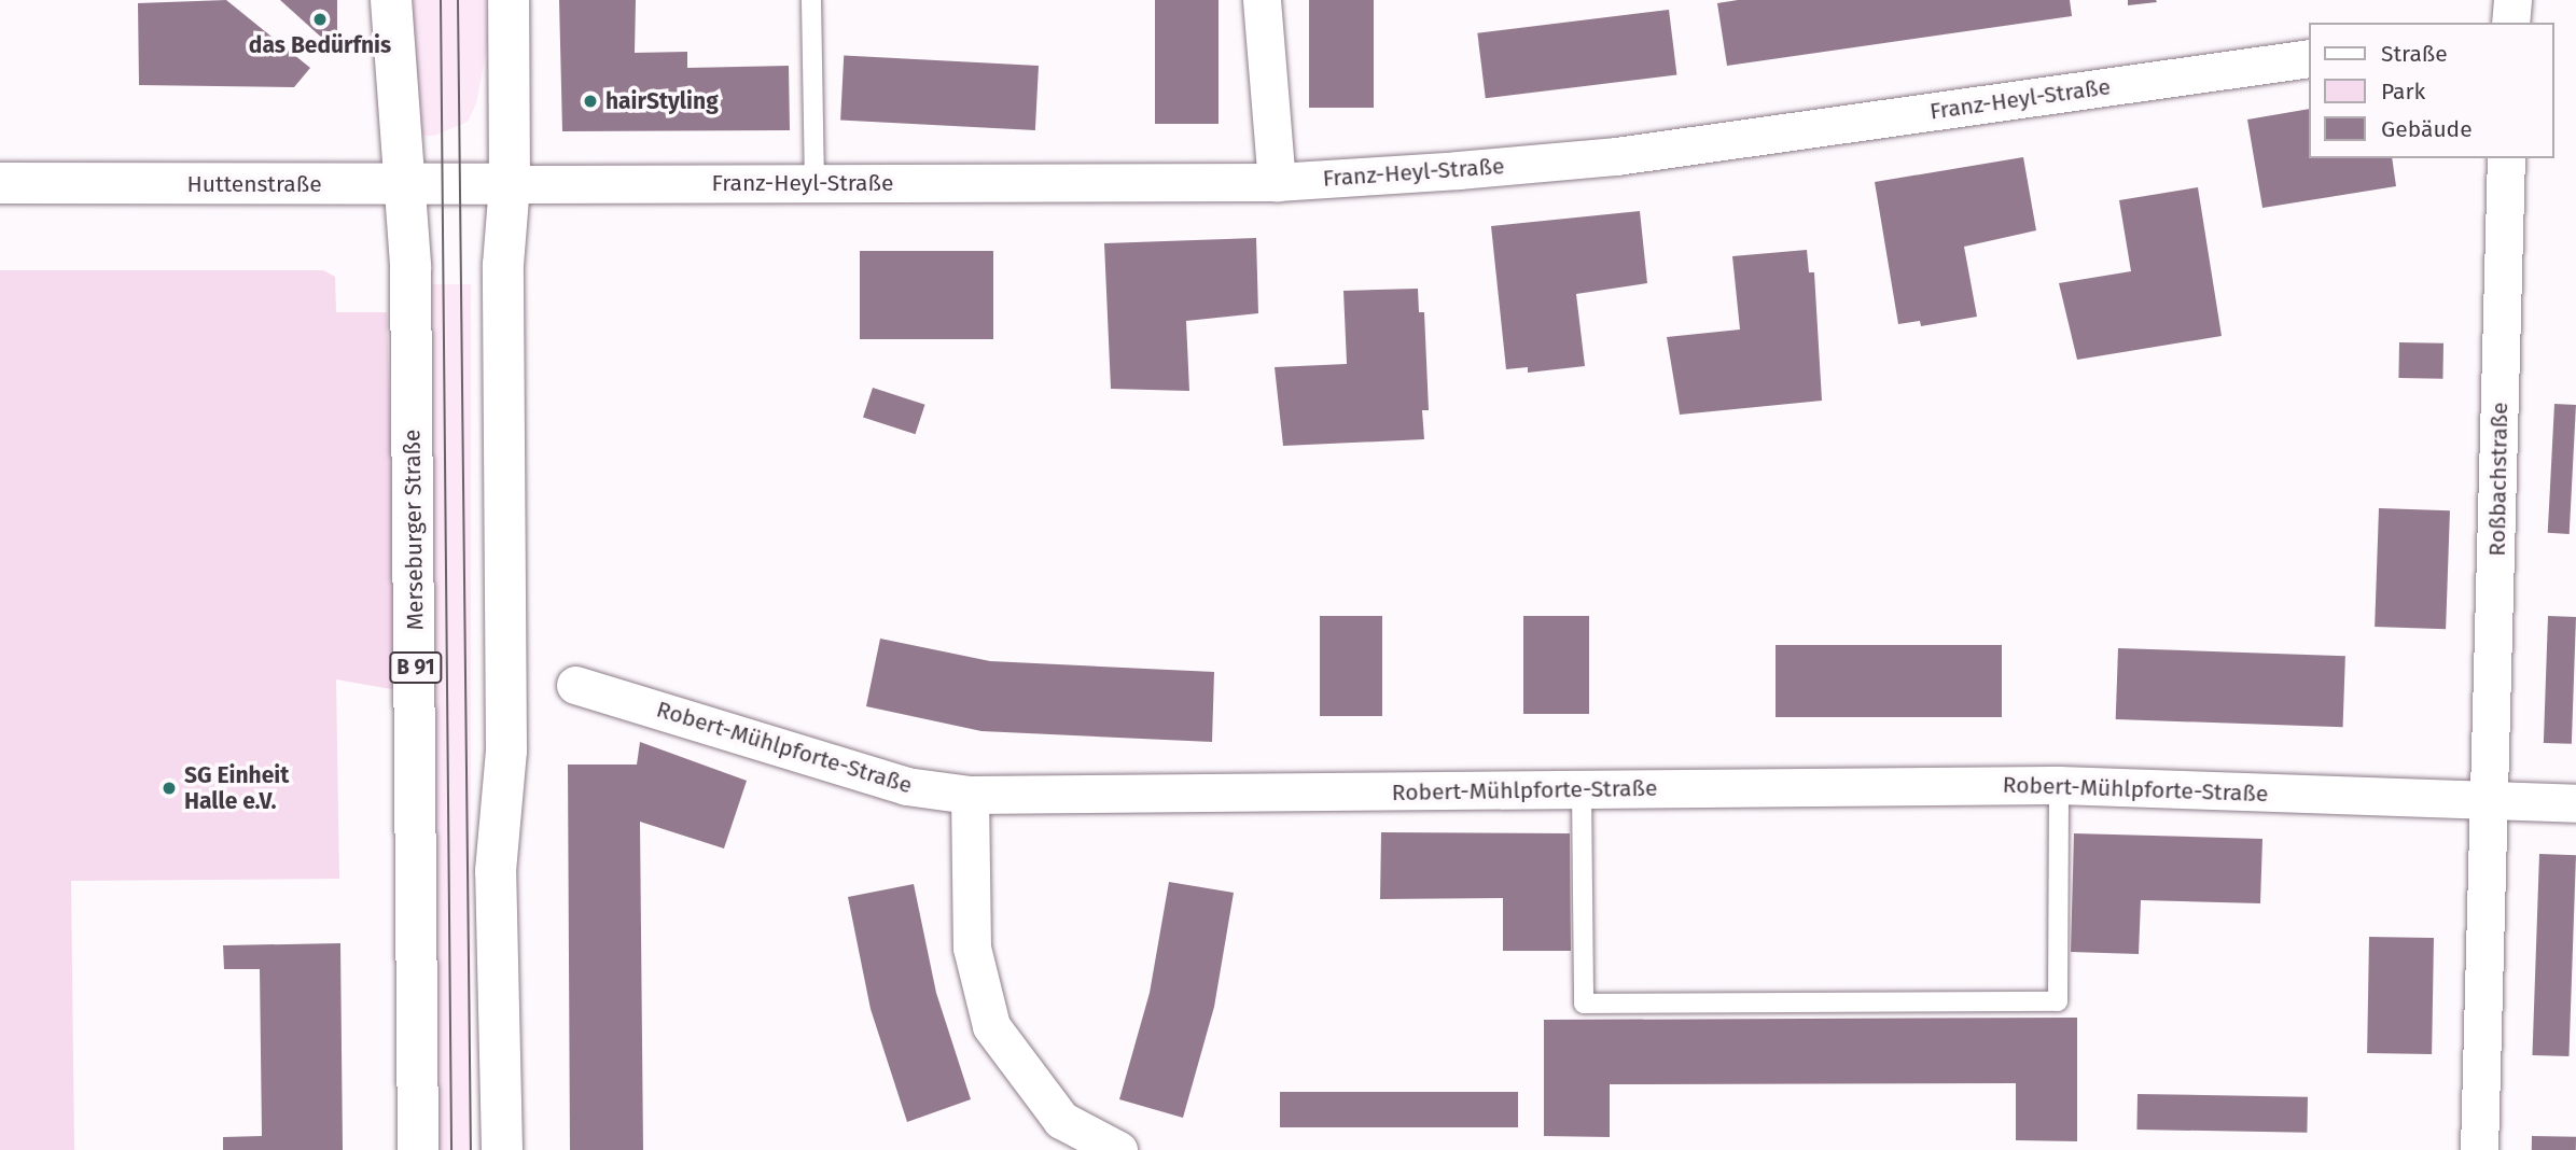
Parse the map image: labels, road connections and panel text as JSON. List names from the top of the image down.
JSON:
{
  "streets": {
    "main road": ["Huttenstraße", "Merseburger Straße", "B 91"],
    "street": ["Franz-Heyl-Straße", "Roßbachstraße", "Robert-Mühlpforte-Straße"]
  },
  "crossings": [
    ["Franz-Heyl-Straße", "Huttenstraße"],
    ["Huttenstraße", "Merseburger Straße"],
    ["Roßbachstraße", "Robert-Mühlpforte-Straße"]
  ],
  "places": ["das Bedürfnis", "hairStyling", "SG Einheit Halle e.V."],
  "legend": ["Straße", "Park", "Gebäude"]
}
